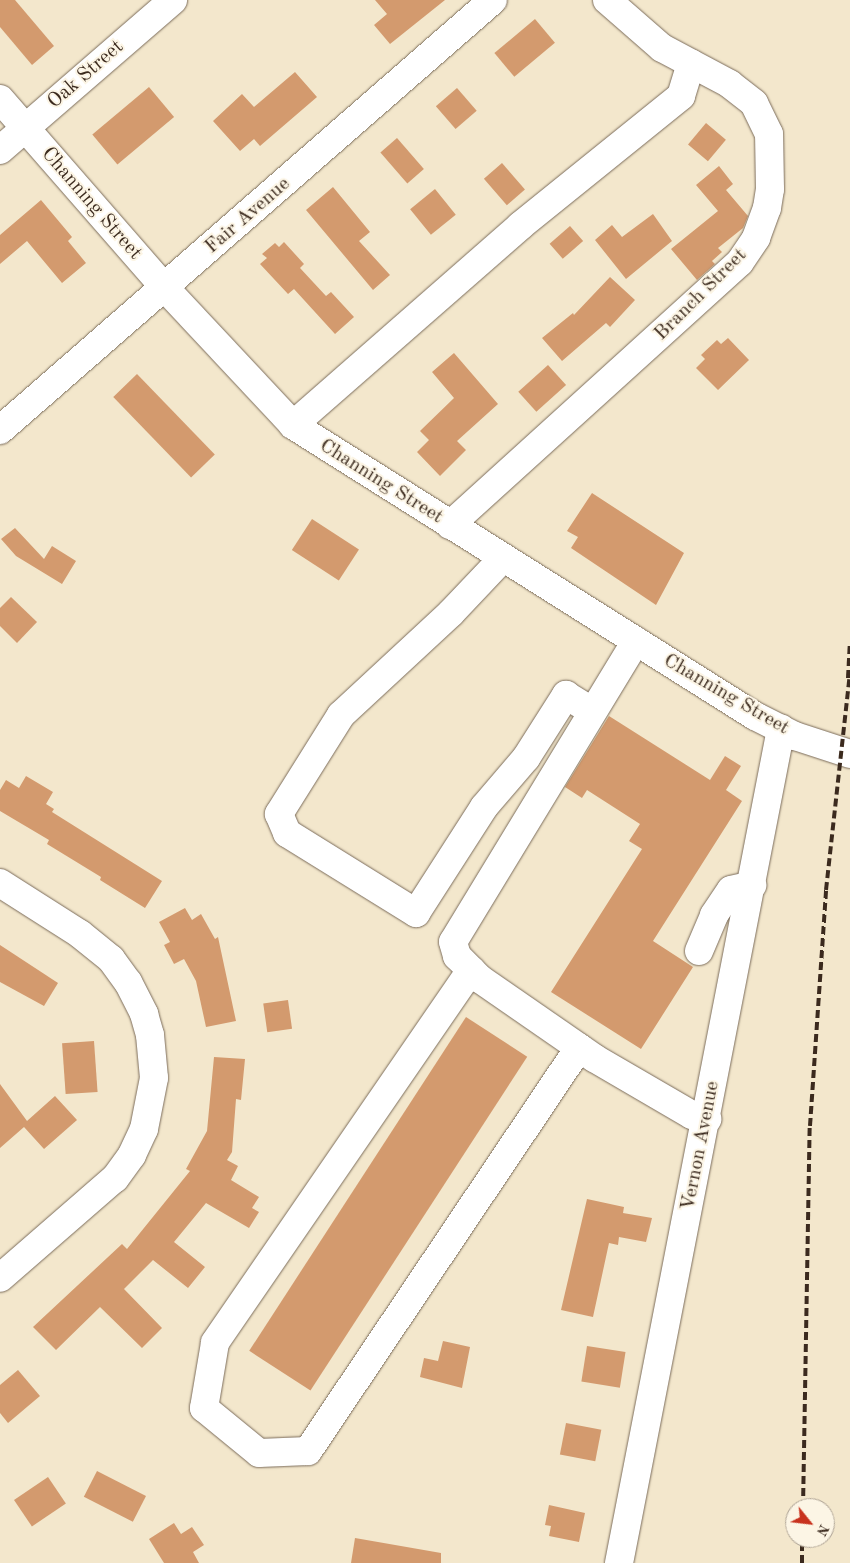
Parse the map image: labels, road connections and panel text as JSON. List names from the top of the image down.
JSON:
{
  "streets": {
    "street": [
      "Oak Street",
      "Channing Street",
      "Fair Avenue",
      "Branch Street",
      "Vernon Avenue"
    ]
  },
  "crossings": [
    ["Oak Street", "Channing Street"],
    ["Channing Street", "Fair Avenue"],
    ["Channing Street", "Branch Street"],
    ["Channing Street", "Vernon Avenue"]
  ],
  "north": "bottom right"
}
